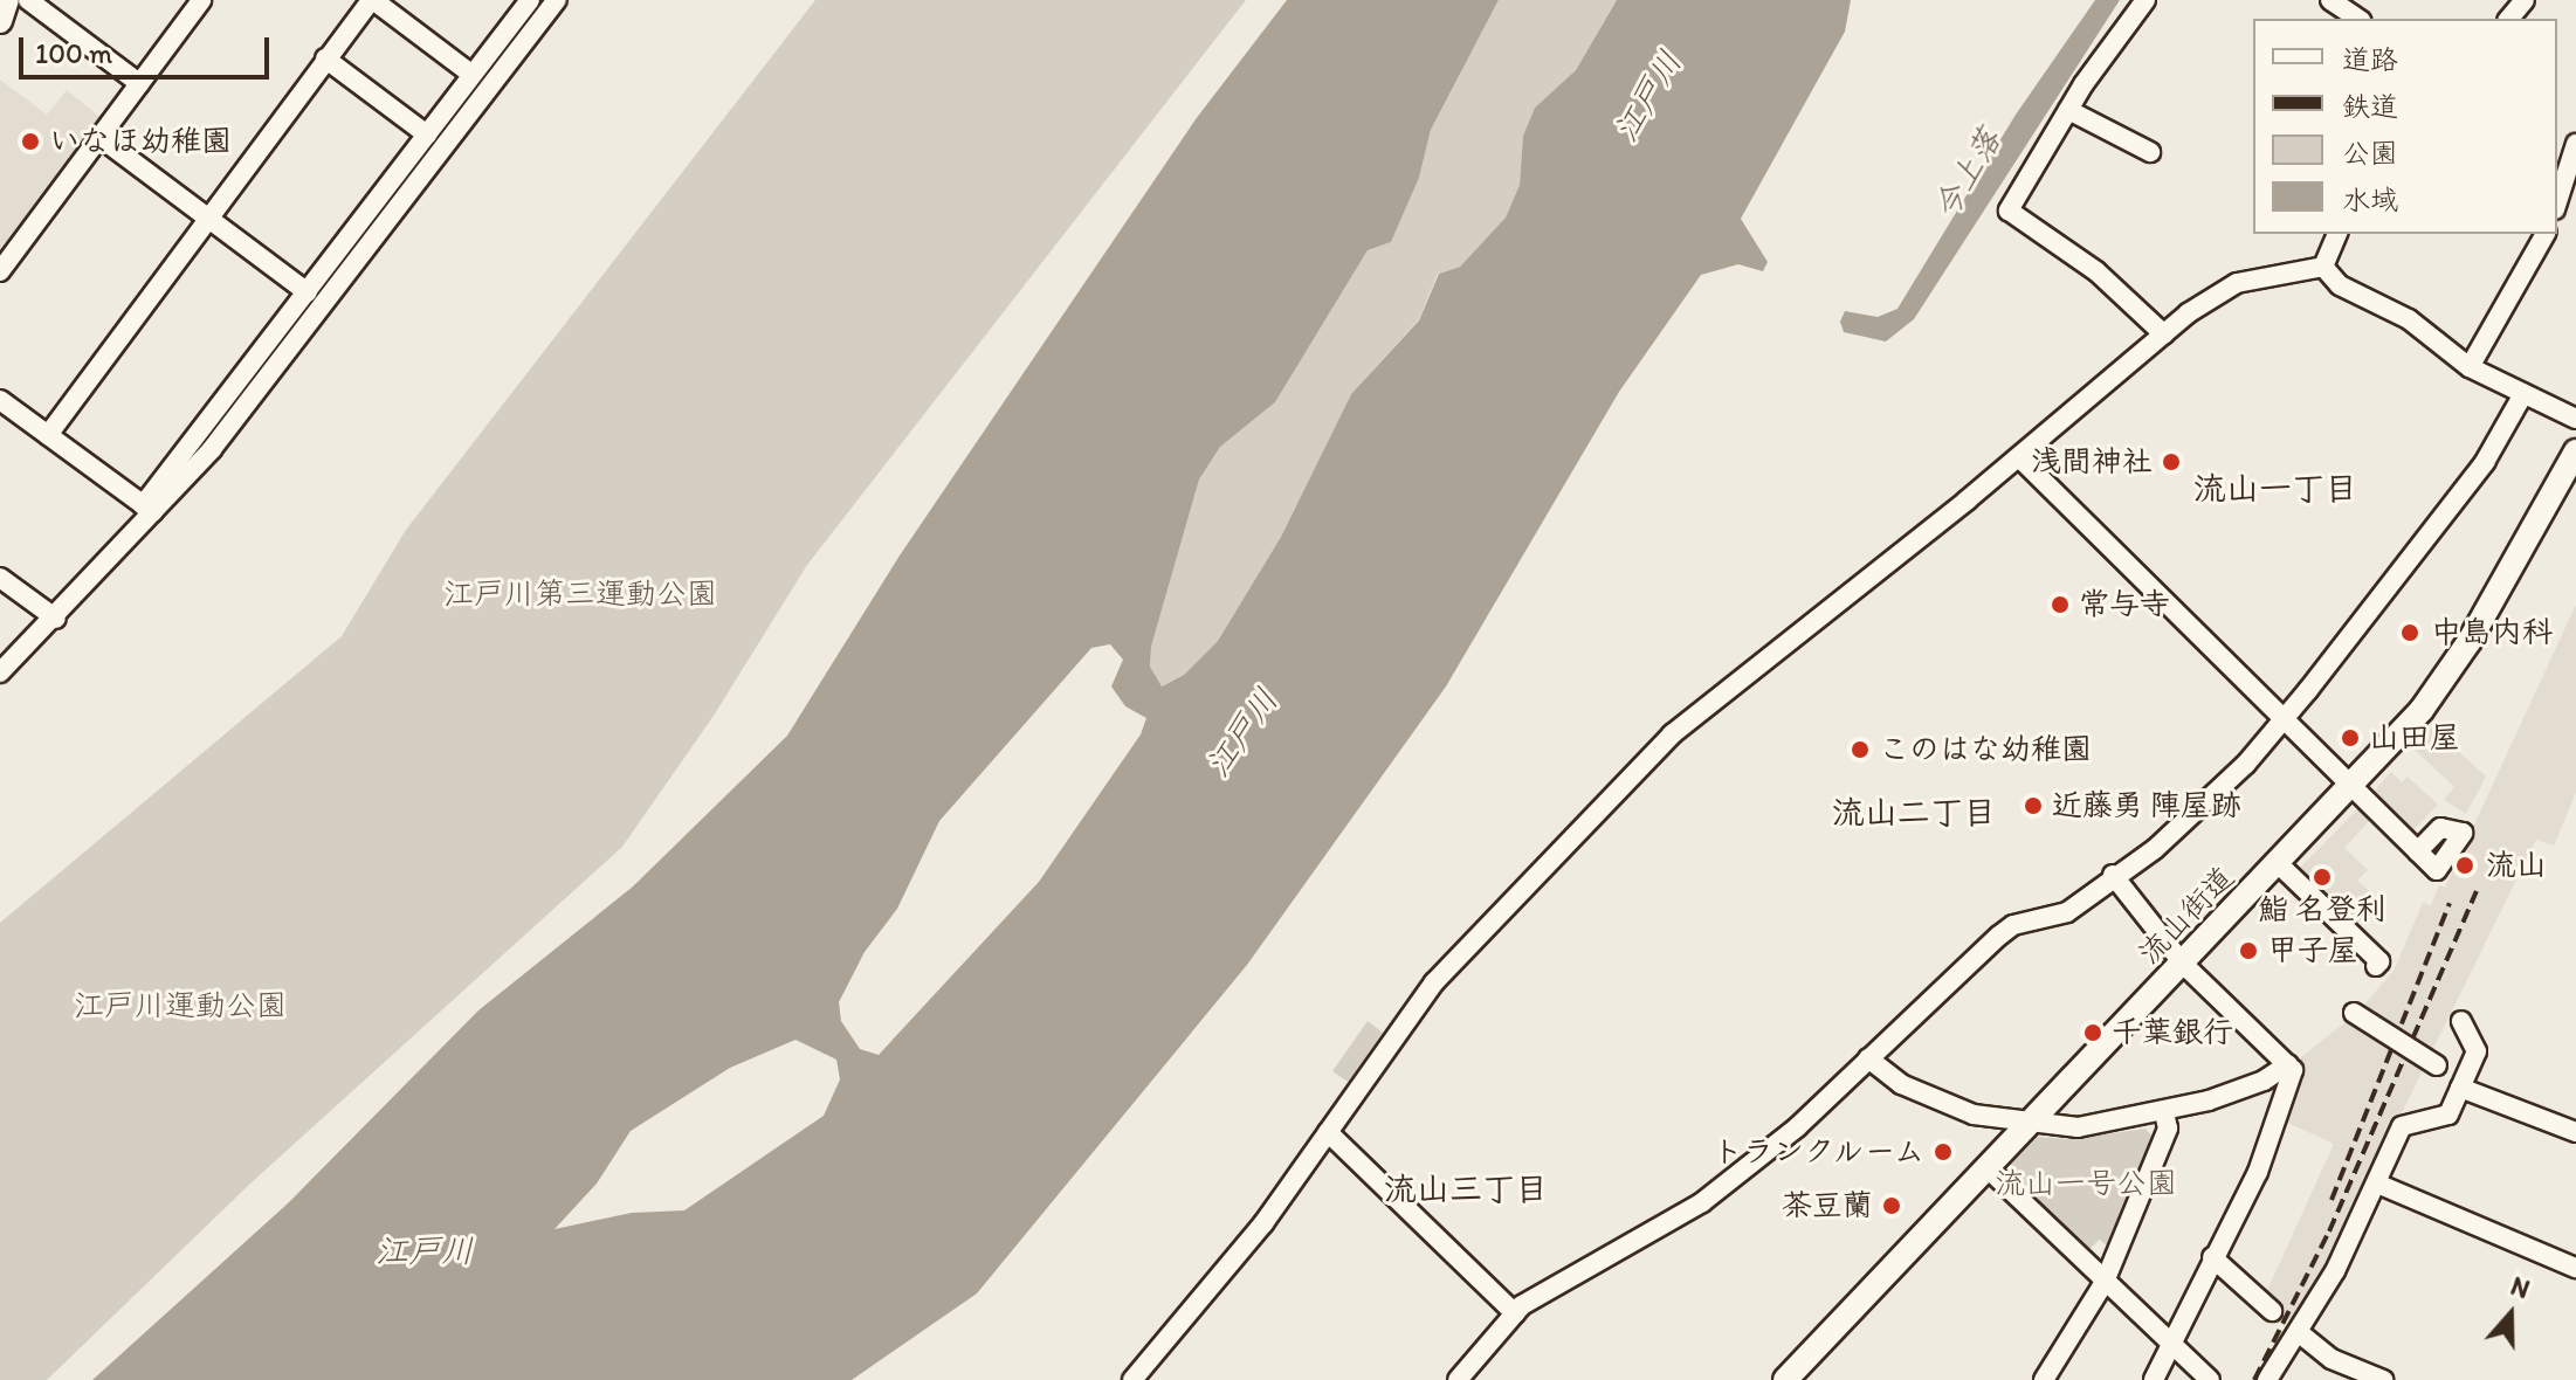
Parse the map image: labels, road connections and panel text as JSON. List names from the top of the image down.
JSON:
{
  "streets": {
    "main road": ["流山街道"]
  },
  "districts": ["流山一丁目", "流山二丁目", "流山三丁目"],
  "water": ["江戸川", "今上落"],
  "parks": ["江戸川第三運動公園", "江戸川運動公園", "流山一号公園"],
  "places": [
    "いなほ幼稚園",
    "浅間神社",
    "常与寺",
    "中島内科",
    "山田屋",
    "このはな幼稚園",
    "近藤勇 陣屋跡",
    "流山",
    "鮨 名登利",
    "甲子屋",
    "千葉銀行",
    "トランクルーム",
    "茶豆蘭"
  ],
  "legend": [
    "道路",
    "鉄道",
    "公園",
    "水域"
  ],
  "scale_bar": "100 m",
  "north": "top"
}
